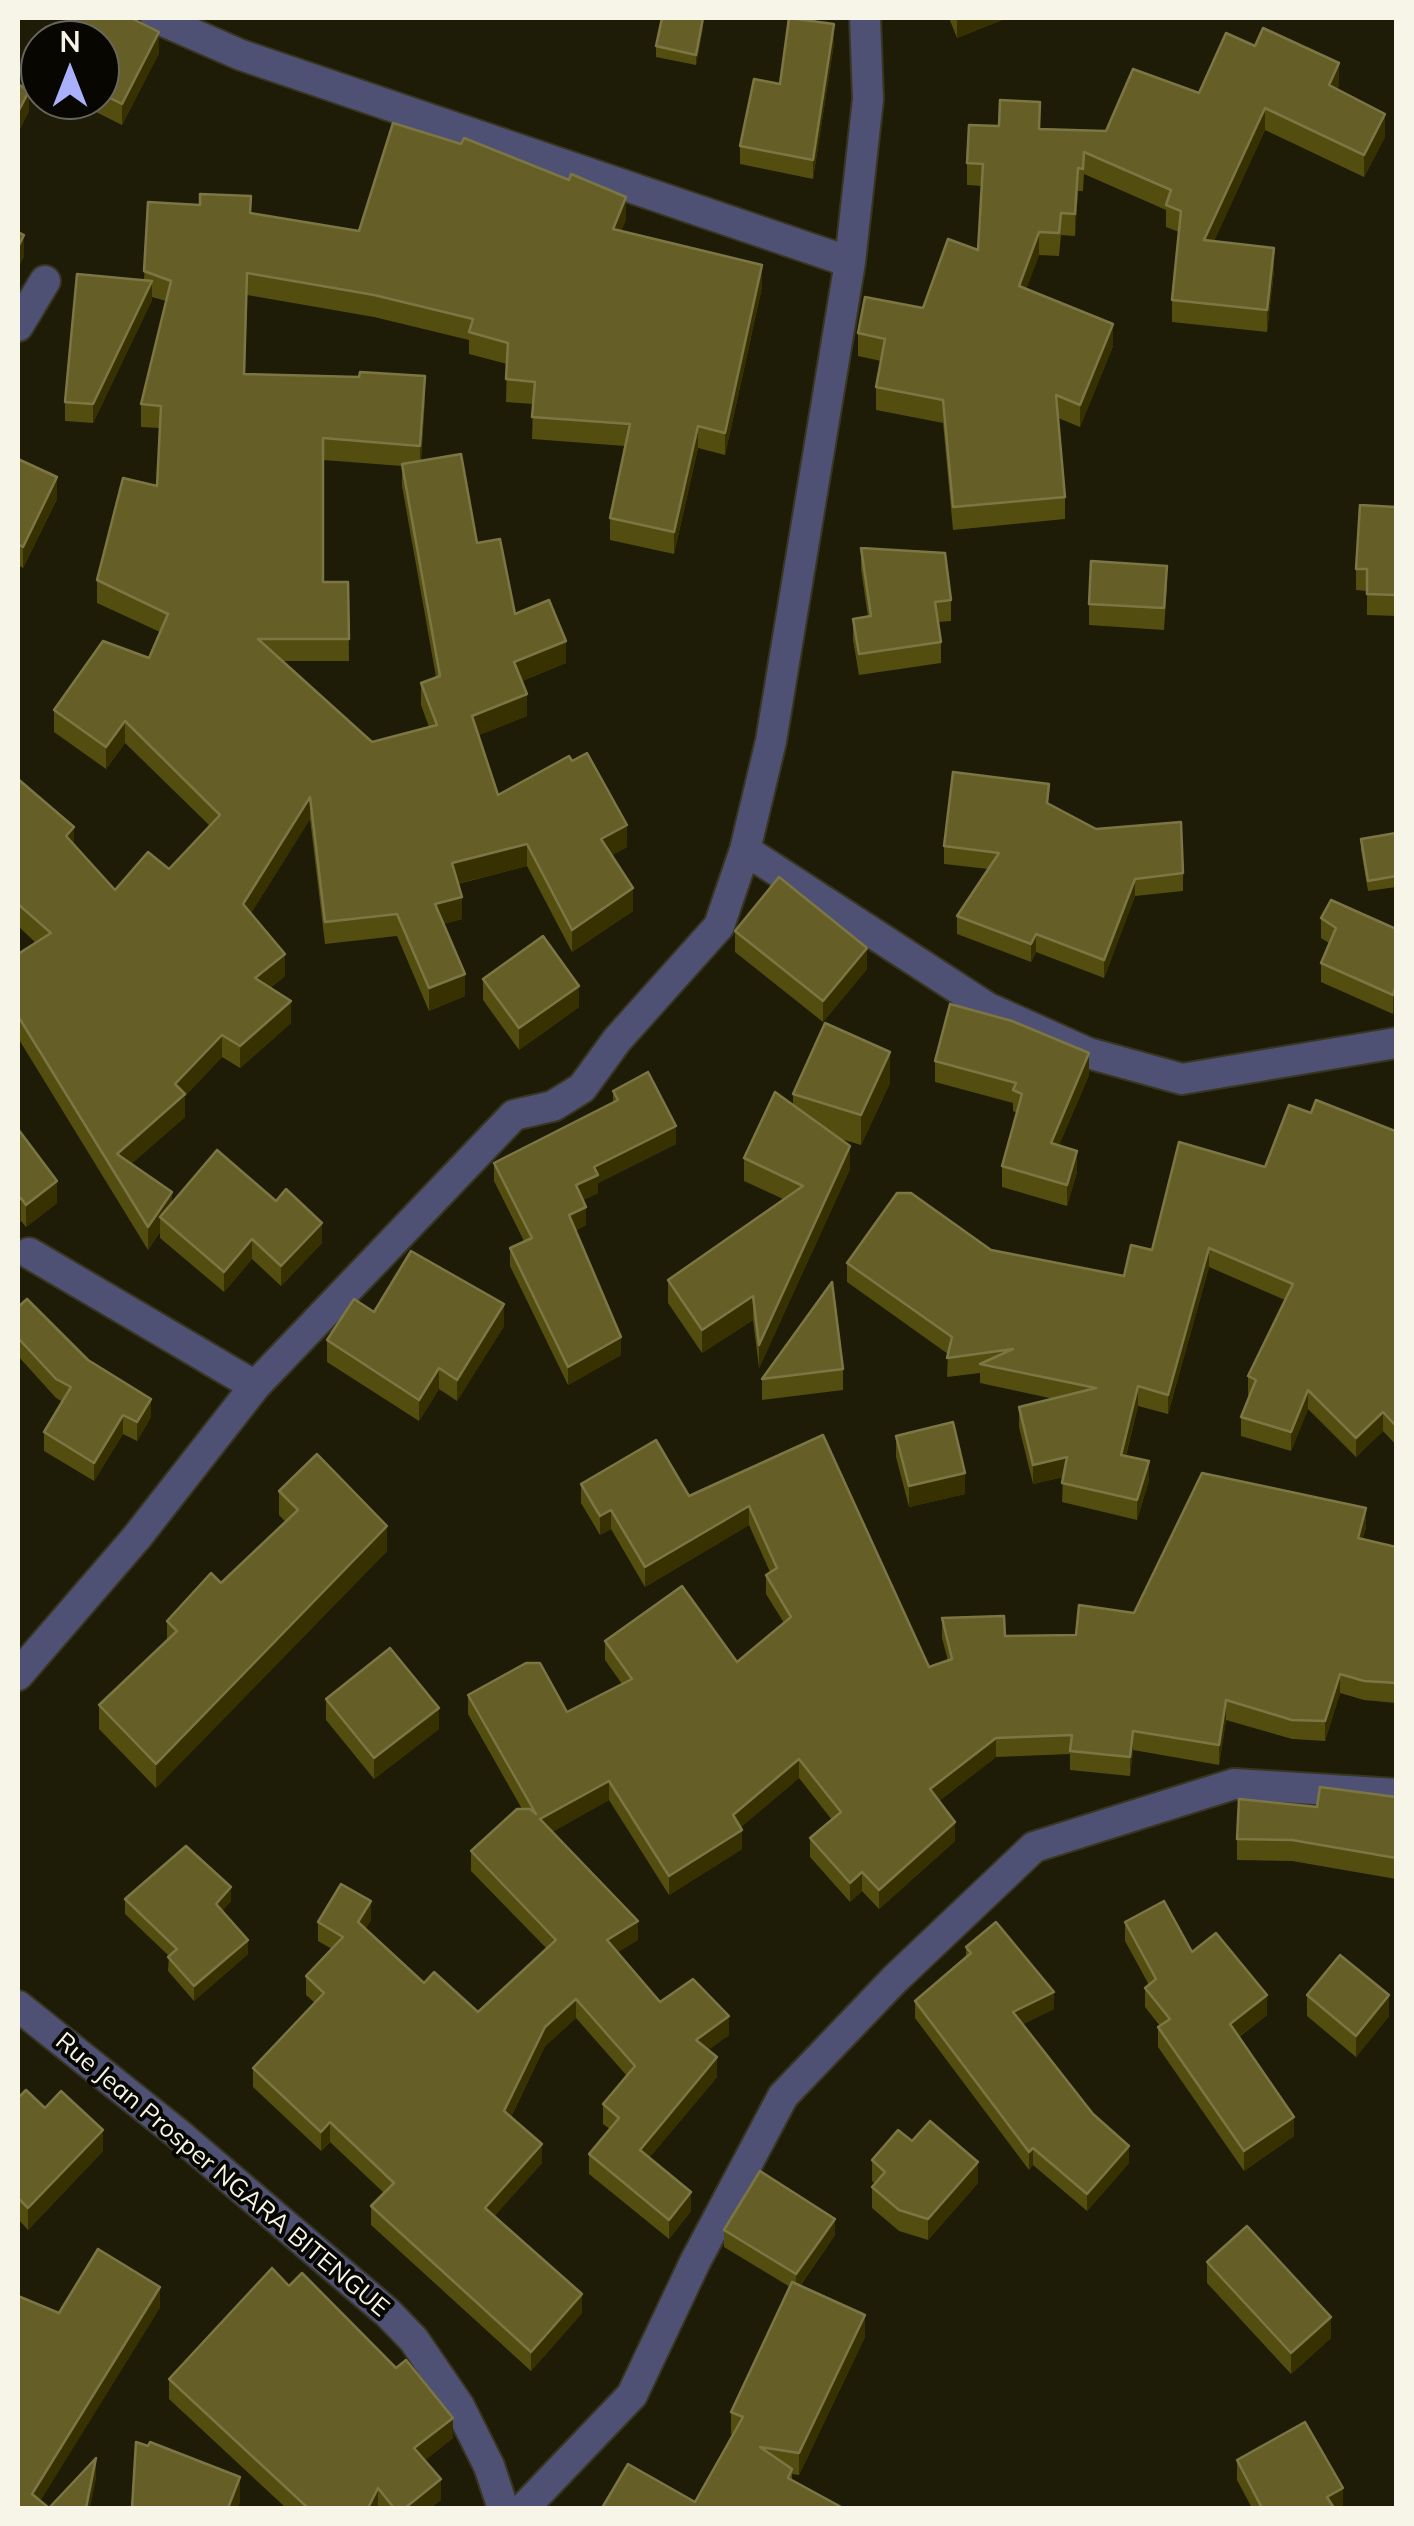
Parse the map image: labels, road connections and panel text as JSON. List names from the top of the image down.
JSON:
{
  "streets": {
    "street": ["Rue Jean Prosper NGARA BITENGUE"]
  },
  "north": "top"
}
